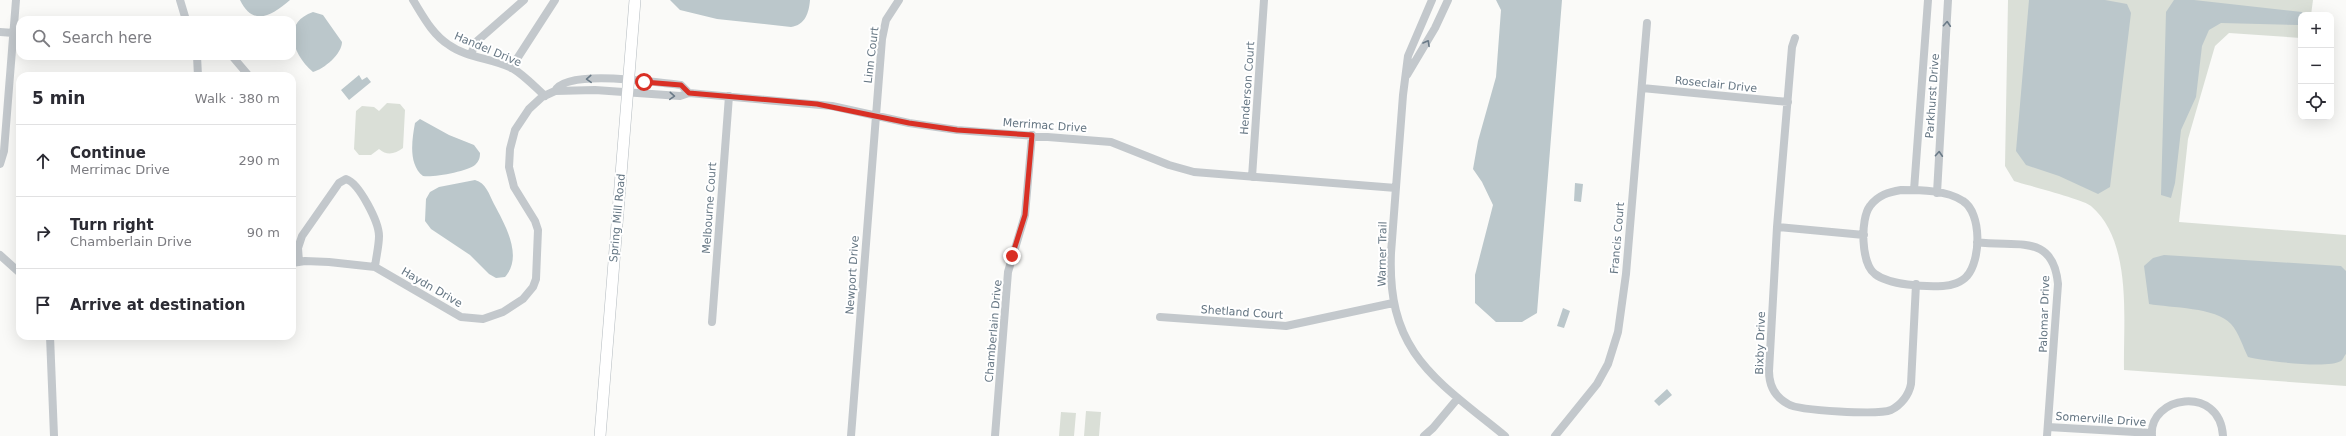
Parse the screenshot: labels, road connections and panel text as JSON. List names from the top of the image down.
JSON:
{
  "streets": {
    "street": [
      "Handel Drive",
      "Linn Court",
      "Roseclair Drive",
      "Henderson Court",
      "Parkhurst Drive",
      "Merrimac Drive",
      "Melbourne Court",
      "Spring Mill Road",
      "Francis Court",
      "Warner Trail",
      "Newport Drive",
      "Haydn Drive",
      "Shetland Court",
      "Palomar Drive",
      "Chamberlain Drive",
      "Bixby Drive",
      "Somerville Drive"
    ]
  },
  "crossings": [
    ["Handel Drive", "Merrimac Drive"],
    ["Handel Drive", "Haydn Drive"],
    ["Linn Court", "Merrimac Drive"],
    ["Linn Court", "Newport Drive"],
    ["Roseclair Drive", "Francis Court"],
    ["Roseclair Drive", "Bixby Drive"],
    ["Henderson Court", "Merrimac Drive"],
    ["Parkhurst Drive", "Palomar Drive"],
    ["Parkhurst Drive", "Bixby Drive"],
    ["Merrimac Drive", "Melbourne Court"],
    ["Merrimac Drive", "Spring Mill Road"],
    ["Merrimac Drive", "Warner Trail"],
    ["Merrimac Drive", "Newport Drive"],
    ["Merrimac Drive", "Haydn Drive"],
    ["Merrimac Drive", "Chamberlain Drive"],
    ["Warner Trail", "Shetland Court"],
    ["Palomar Drive", "Bixby Drive"],
    ["Palomar Drive", "Somerville Drive"]
  ],
  "page": {
    "map_buttons": ["+", "−"],
    "search": "Search here",
    "heading": ["5 min", "Walk · 380 m"],
    "list": [
      ["Continue", "Merrimac Drive", "290 m"],
      ["Turn right", "Chamberlain Drive", "90 m"],
      "Arrive at destination"
    ]
  }
}
